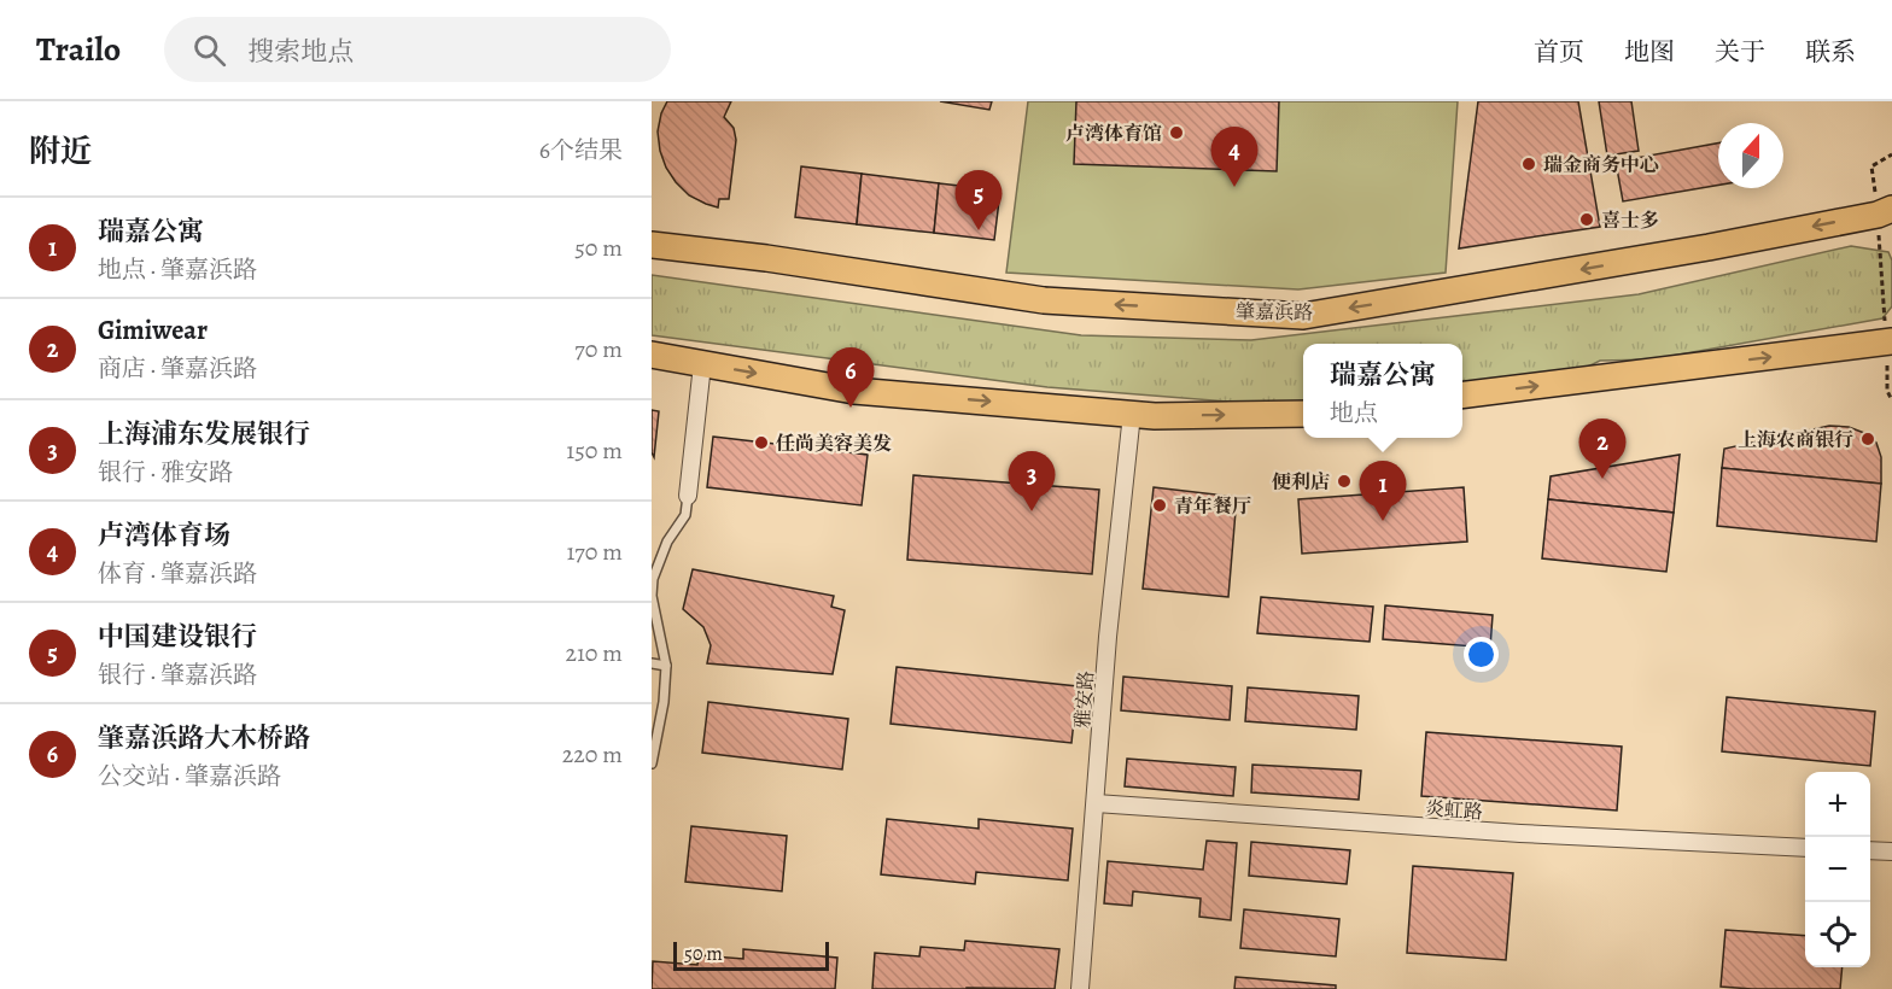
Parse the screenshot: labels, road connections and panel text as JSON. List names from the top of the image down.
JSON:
{
  "streets": {
    "main road": ["肇嘉浜路"],
    "street": ["雅安路", "炎虹路"]
  },
  "crossings": [
    ["雅安路", "炎虹路"]
  ],
  "places": [
    "卢湾体育馆",
    "瑞金商务中心",
    "喜士多",
    "上海农商银行",
    "任尚美容美发",
    "便利店",
    "青年餐厅"
  ],
  "scale_bar": "50 m",
  "north": "top",
  "page": {
    "header": "Trailo",
    "search": "搜索地点",
    "nav": [
      "首页",
      "地图",
      "关于",
      "联系"
    ],
    "heading": ["附近", "6个结果"],
    "pins": [
      "4",
      "5",
      "6",
      "2",
      "3",
      "1"
    ],
    "list": [
      {
        "mark": "1",
        "name": "瑞嘉公寓",
        "note": "地点 · 肇嘉浜路",
        "value": "50 m"
      },
      {
        "mark": "2",
        "name": "Gimiwear",
        "note": "商店 · 肇嘉浜路",
        "value": "70 m"
      },
      {
        "mark": "3",
        "name": "上海浦东发展银行",
        "note": "银行 · 雅安路",
        "value": "150 m"
      },
      {
        "mark": "4",
        "name": "卢湾体育场",
        "note": "体育 · 肇嘉浜路",
        "value": "170 m"
      },
      {
        "mark": "5",
        "name": "中国建设银行",
        "note": "银行 · 肇嘉浜路",
        "value": "210 m"
      },
      {
        "mark": "6",
        "name": "肇嘉浜路大木桥路",
        "note": "公交站 · 肇嘉浜路",
        "value": "220 m"
      }
    ],
    "popup": ["瑞嘉公寓", "地点"],
    "map_buttons": ["+", "−"],
    "scale": "50 m"
  }
}
